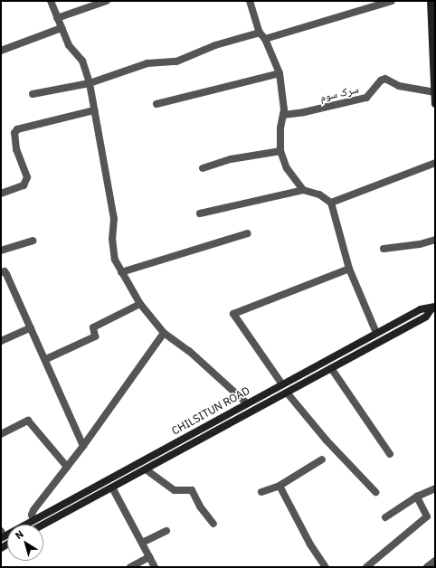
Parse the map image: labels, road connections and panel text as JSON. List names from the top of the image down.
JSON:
{
  "streets": {
    "main road": ["CHILSITUN ROAD"],
    "street": ["سرک سوم"]
  },
  "north": "top left"
}
